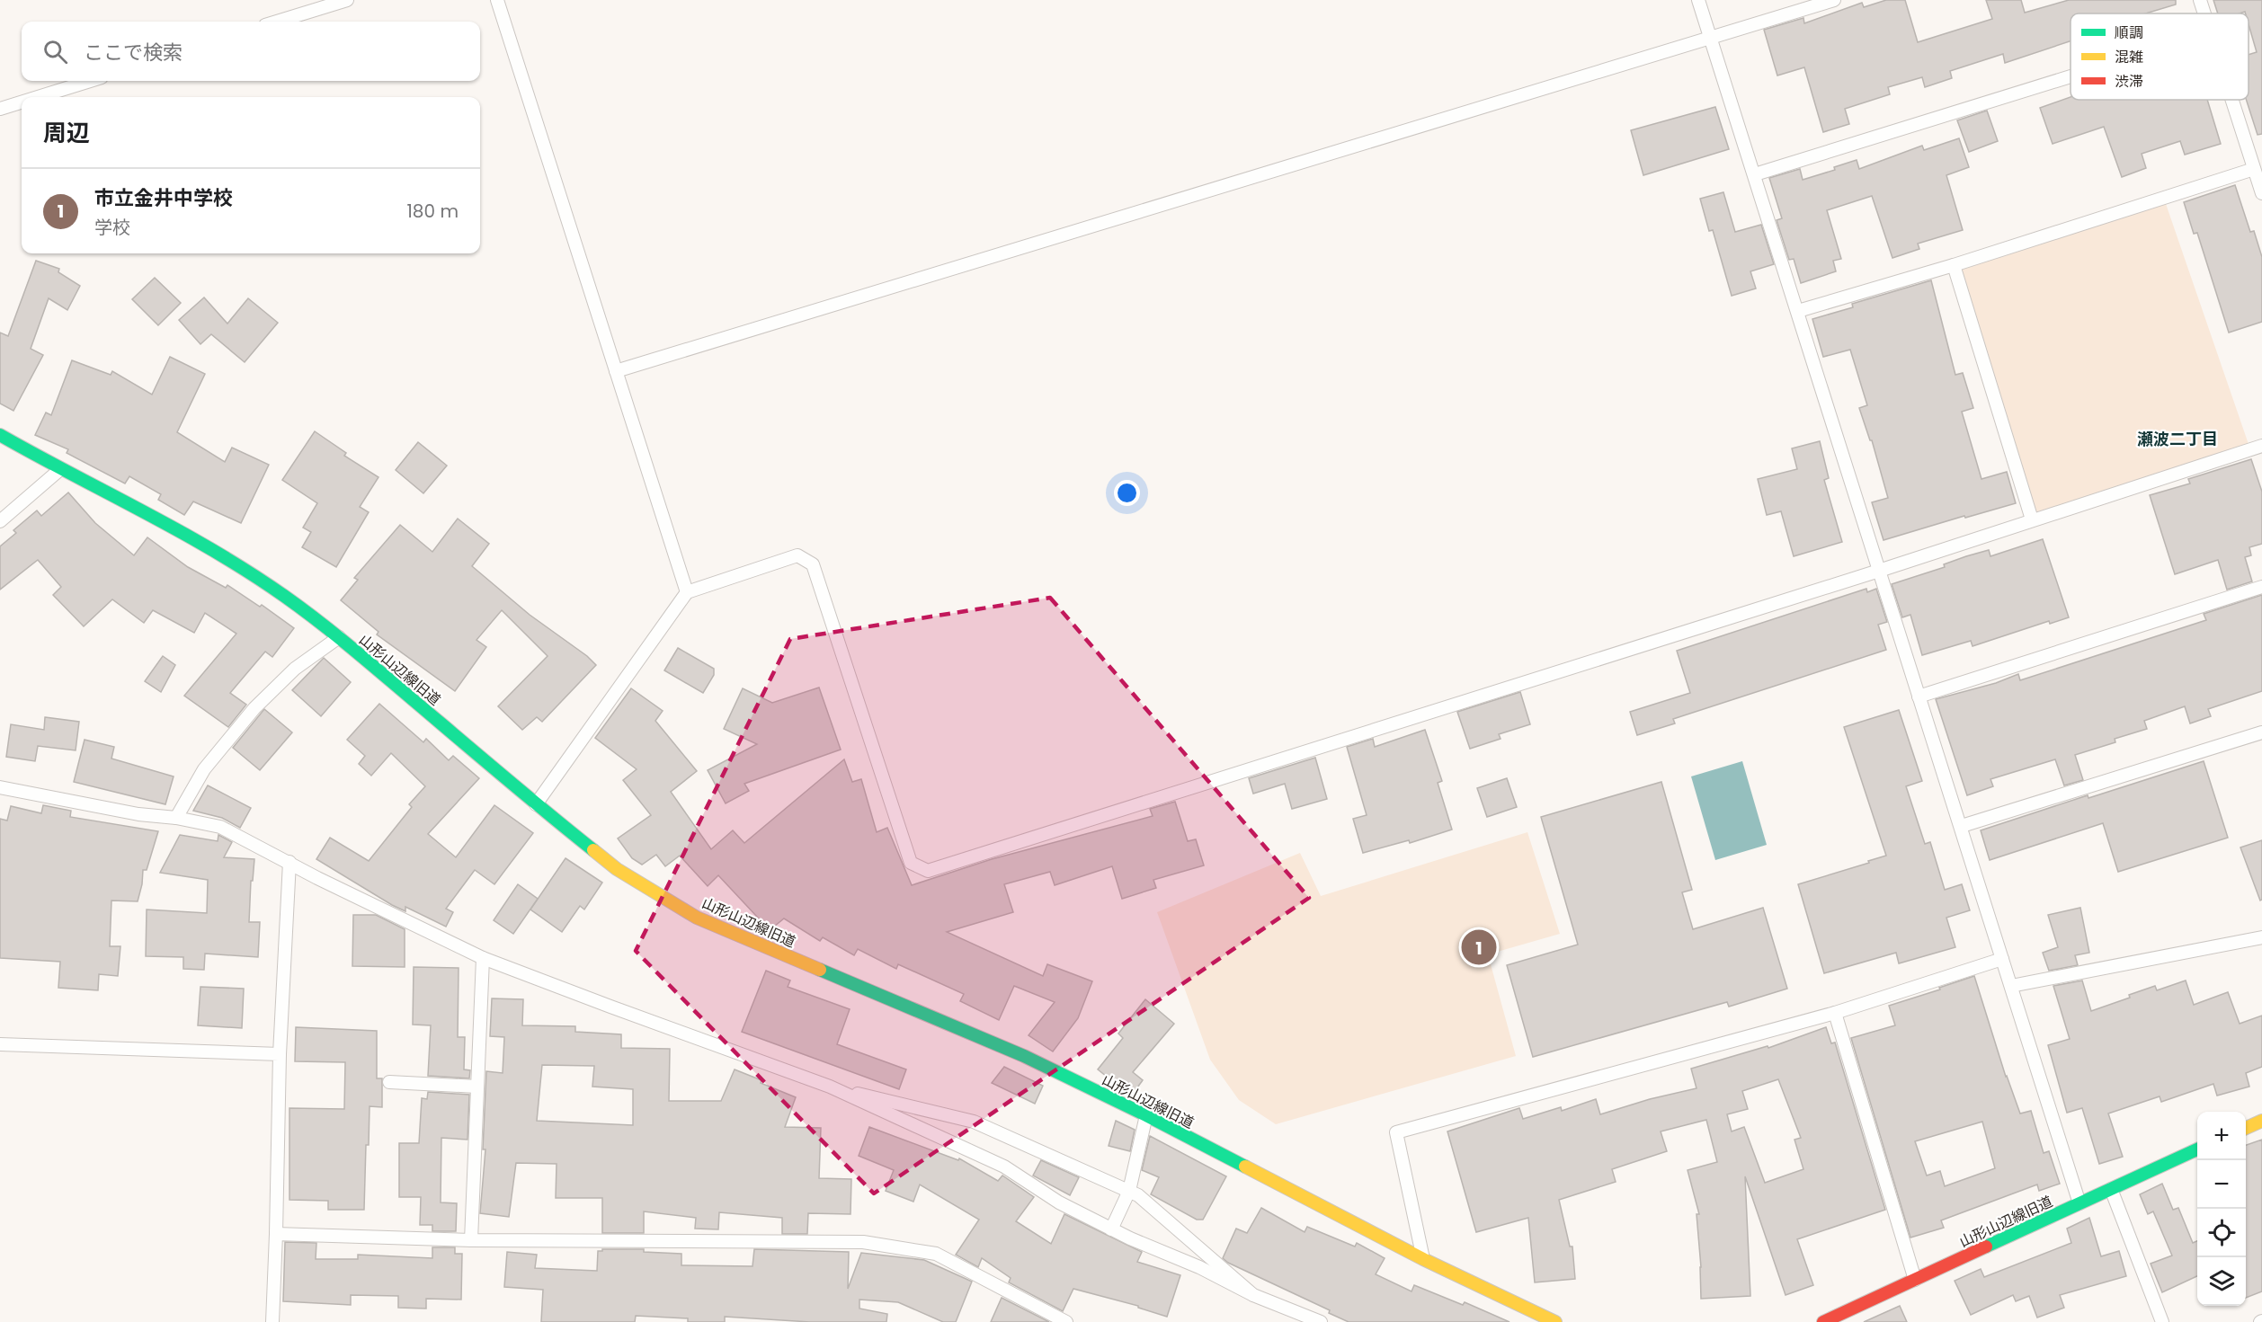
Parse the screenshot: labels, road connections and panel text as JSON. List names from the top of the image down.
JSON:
{
  "streets": {
    "street": ["山形山辺線旧道"]
  },
  "districts": ["瀬波二丁目"],
  "legend": ["順調", "混雑", "渋滞"],
  "page": {
    "search": "ここで検索",
    "heading": "周辺",
    "list": [
      {
        "mark": "1",
        "name": "市立金井中学校",
        "note": "学校",
        "value": "180 m"
      }
    ],
    "pins": "1",
    "map_buttons": ["+", "−"]
  }
}
